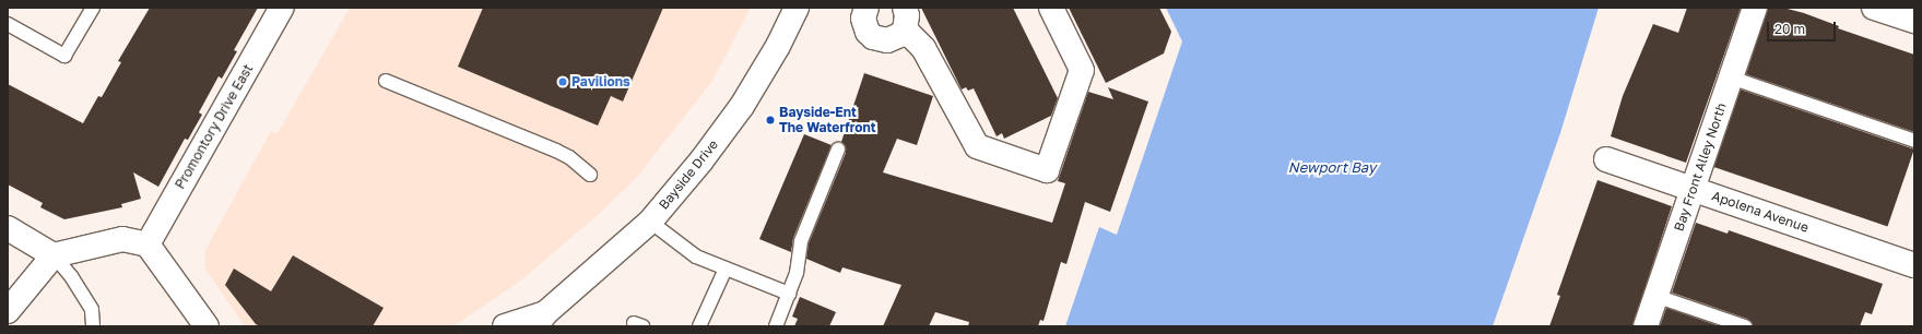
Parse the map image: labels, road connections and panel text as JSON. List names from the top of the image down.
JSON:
{
  "streets": {
    "street": [
      "Promontory Drive East",
      "Bay Front Alley North",
      "Bayside Drive",
      "Apolena Avenue"
    ]
  },
  "crossings": [
    ["Bay Front Alley North", "Apolena Avenue"]
  ],
  "water": ["Newport Bay"],
  "places": ["Pavilions", "Bayside-Ent The Waterfront"],
  "scale_bar": "20 m"
}
